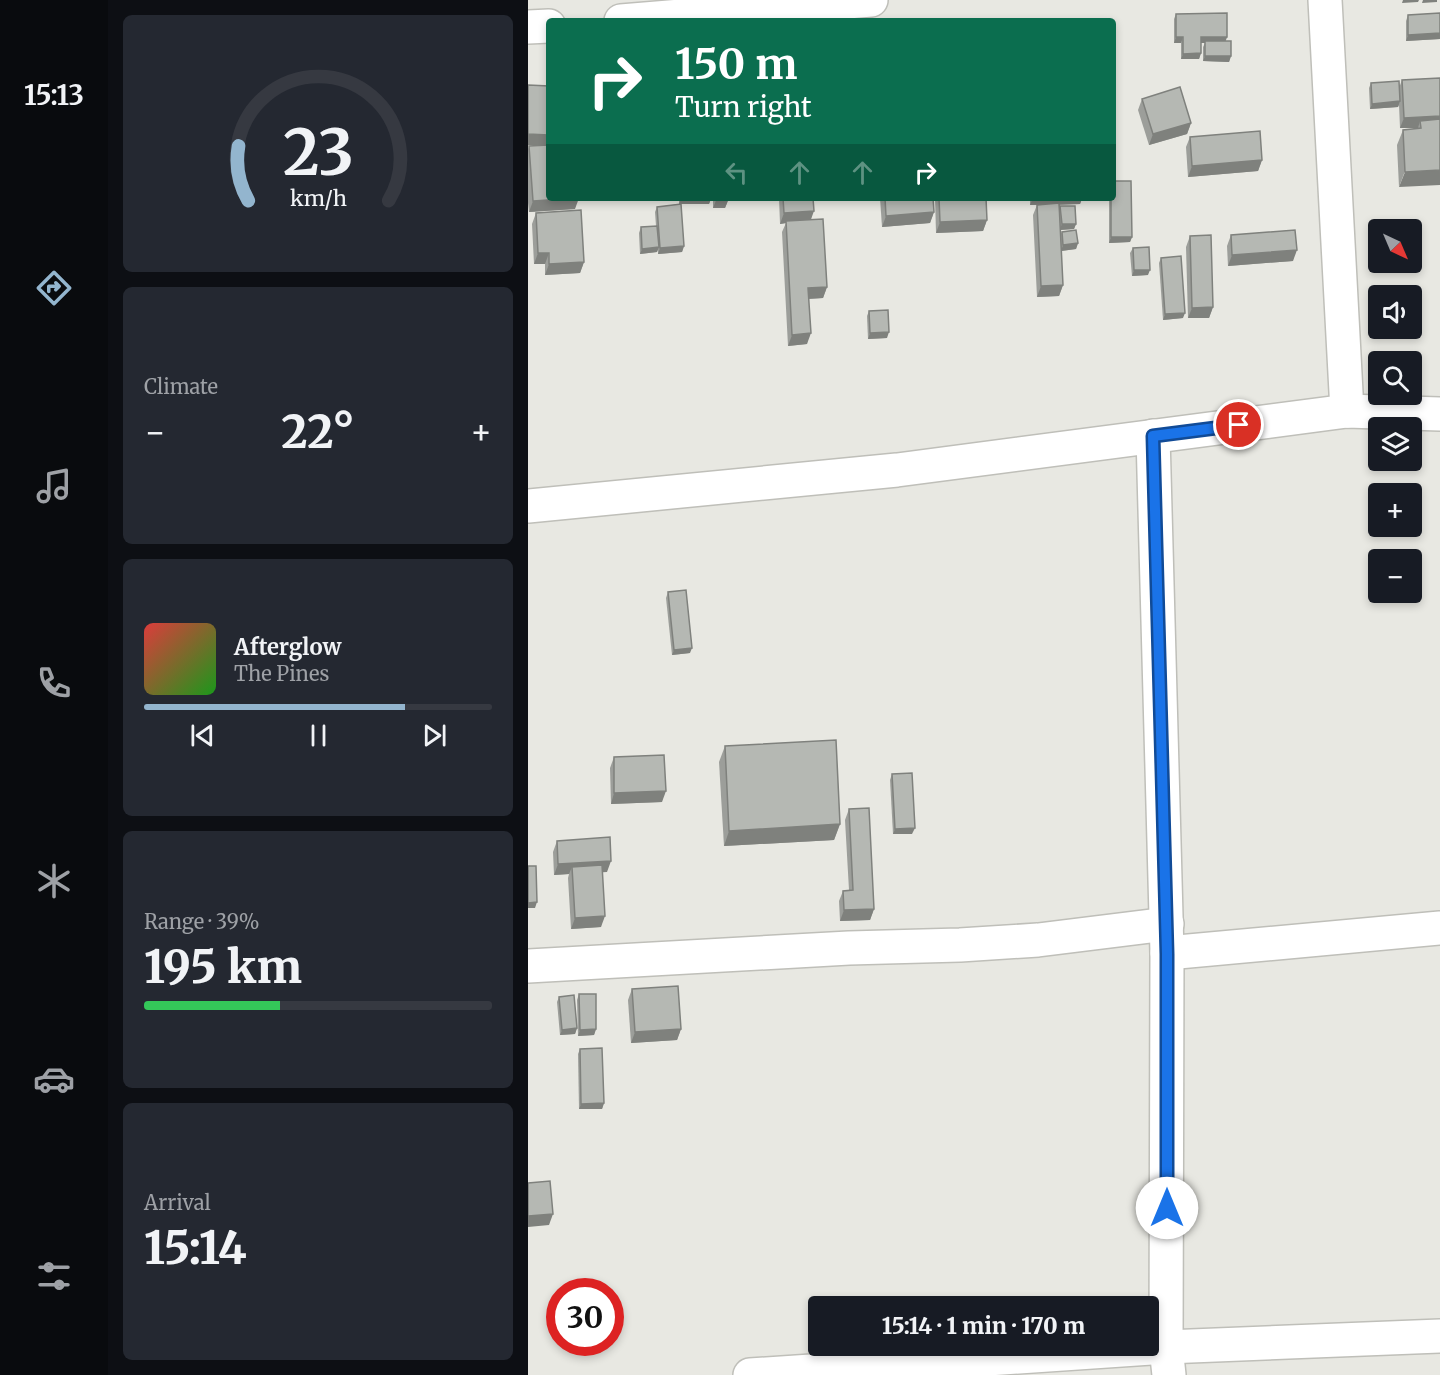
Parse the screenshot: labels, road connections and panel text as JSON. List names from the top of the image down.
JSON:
{
  "north": "bottom right",
  "page": {
    "tabs": "15:13",
    "turn": ["150 m", "Turn right"],
    "map_buttons": ["+", "−"],
    "tile": [
      "Climate",
      ["Range · 39%", "195 km"],
      ["Arrival", "15:14"]
    ],
    "heat": ["−", "22°", "+"],
    "song": ["Afterglow", "The Pines"],
    "limit": "30",
    "trip": "15:14 · 1 min · 170 m",
    "gauge": ["23", "km/h"]
  }
}
